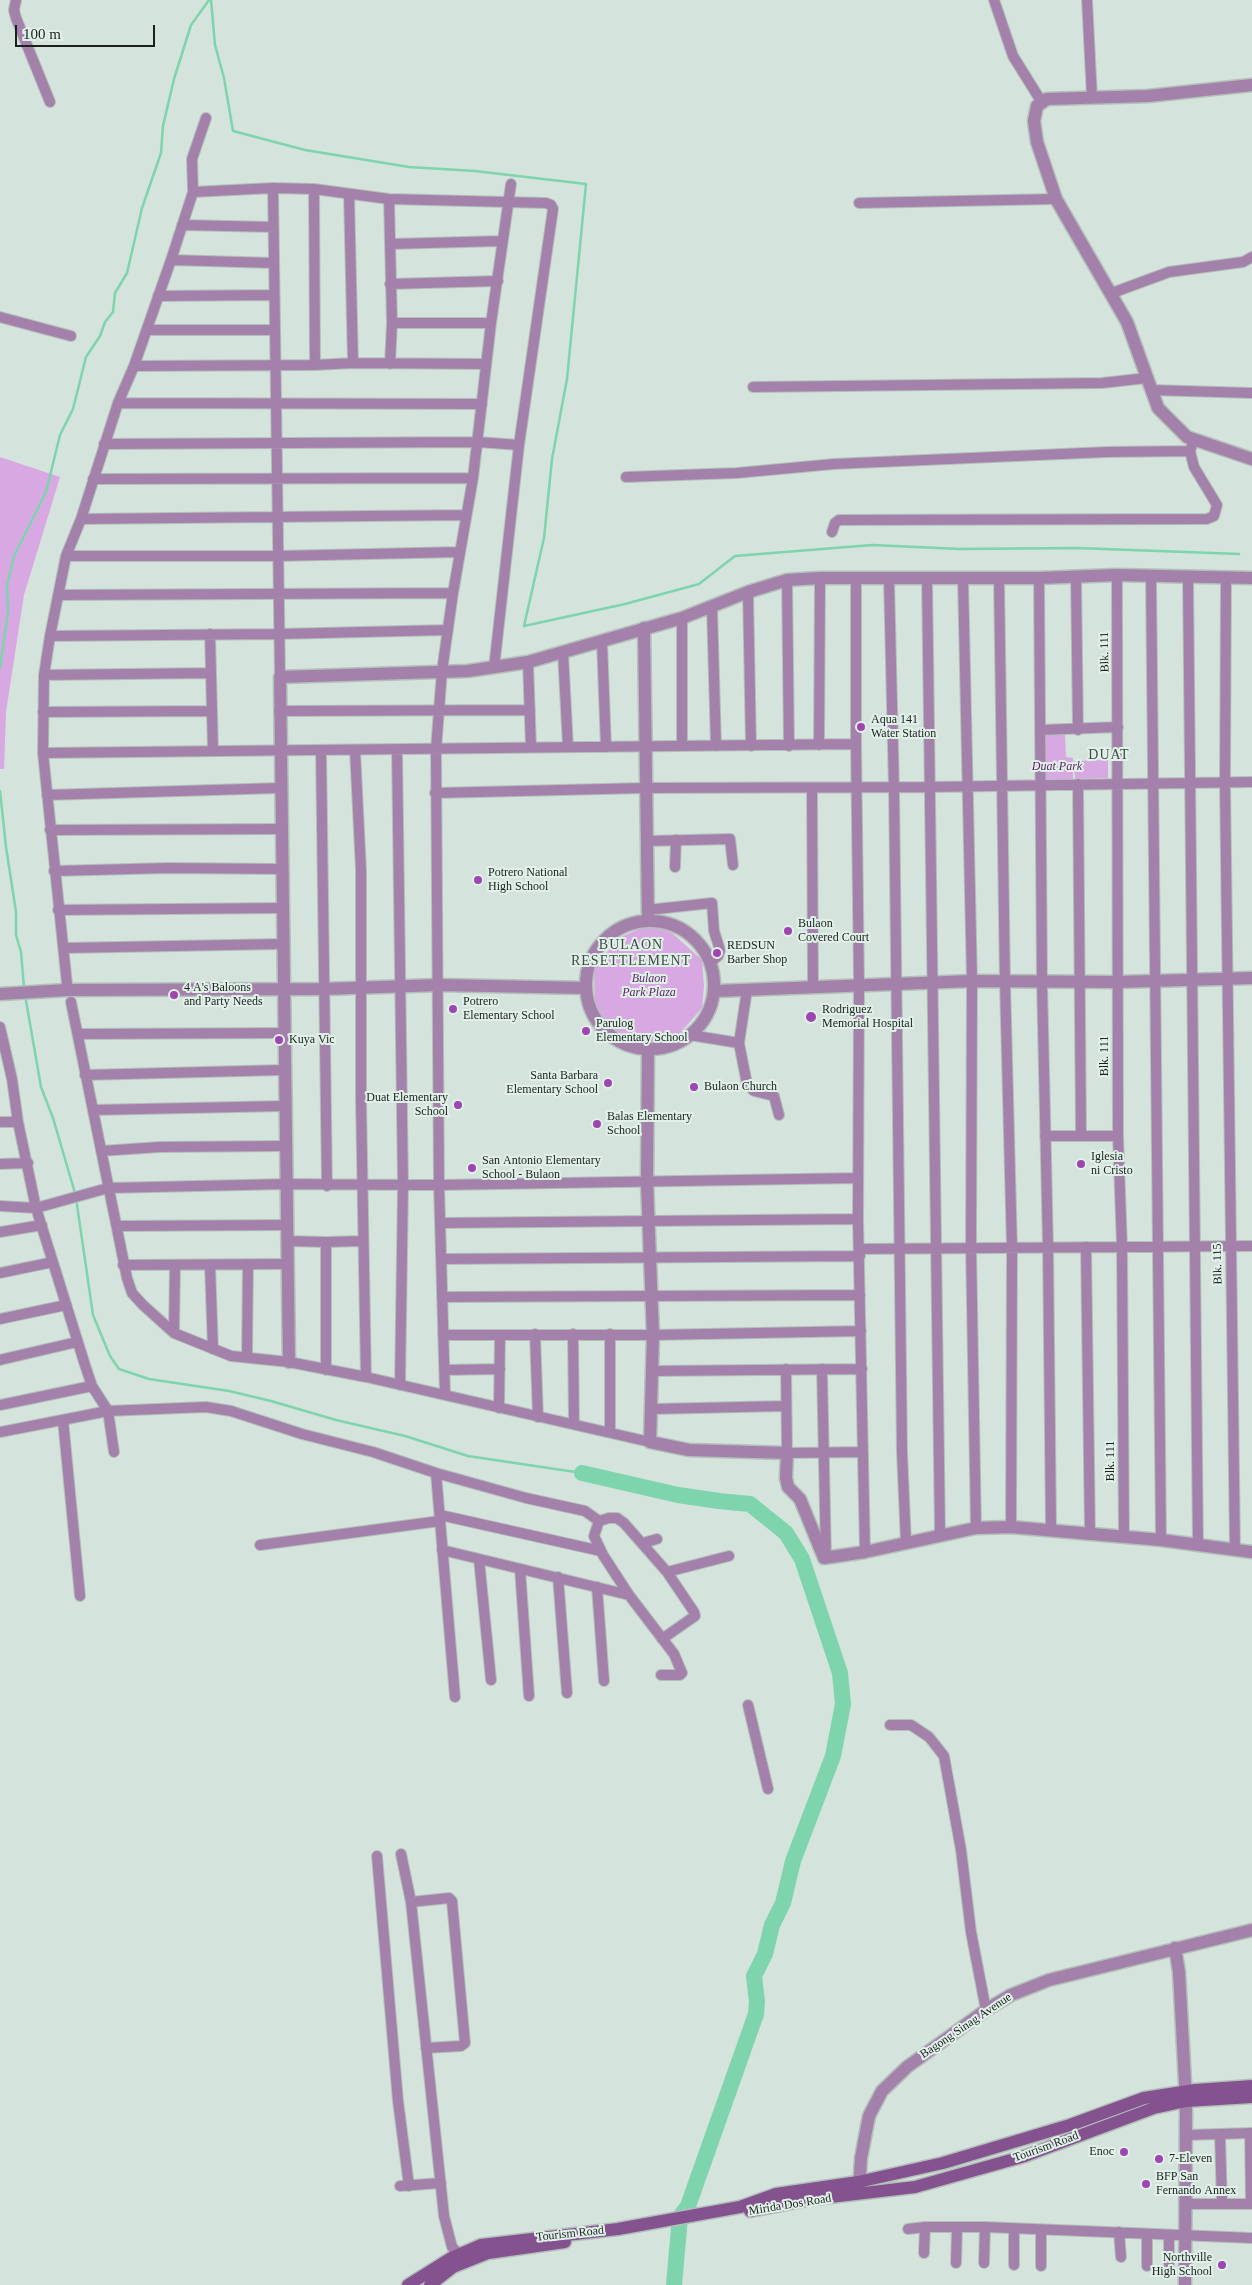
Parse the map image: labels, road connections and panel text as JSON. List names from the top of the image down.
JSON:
{
  "streets": {
    "main road": ["Tourism Road", "Mirida Dos Road"],
    "street": ["Blk. 111", "Blk. 115", "Bagong Sinag Avenue"]
  },
  "crossings": [
    ["Bagong Sinag Avenue", "Tourism Road"],
    ["Bagong Sinag Avenue", "Mirida Dos Road"],
    ["Tourism Road", "Mirida Dos Road"]
  ],
  "districts": ["DUAT", "BULAON RESETTLEMENT"],
  "parks": ["Duat Park", "Bulaon Park Plaza"],
  "places": [
    "Aqua 141 Water Station",
    "Potrero National High School",
    "Bulaon Covered Court",
    "REDSUN Barber Shop",
    "4 A's Baloons and Party Needs",
    "Potrero Elementary School",
    "Rodriguez Memorial Hospital",
    "Parulog Elementary School",
    "Kuya Vic",
    "Santa Barbara Elementary School",
    "Bulaon Church",
    "Duat Elementary School",
    "Balas Elementary School",
    "Iglesia ni Cristo",
    "San Antonio Elementary School - Bulaon",
    "Enoc",
    "7-Eleven",
    "BFP San Fernando Annex",
    "Northville High School"
  ],
  "scale_bar": "100 m"
}
